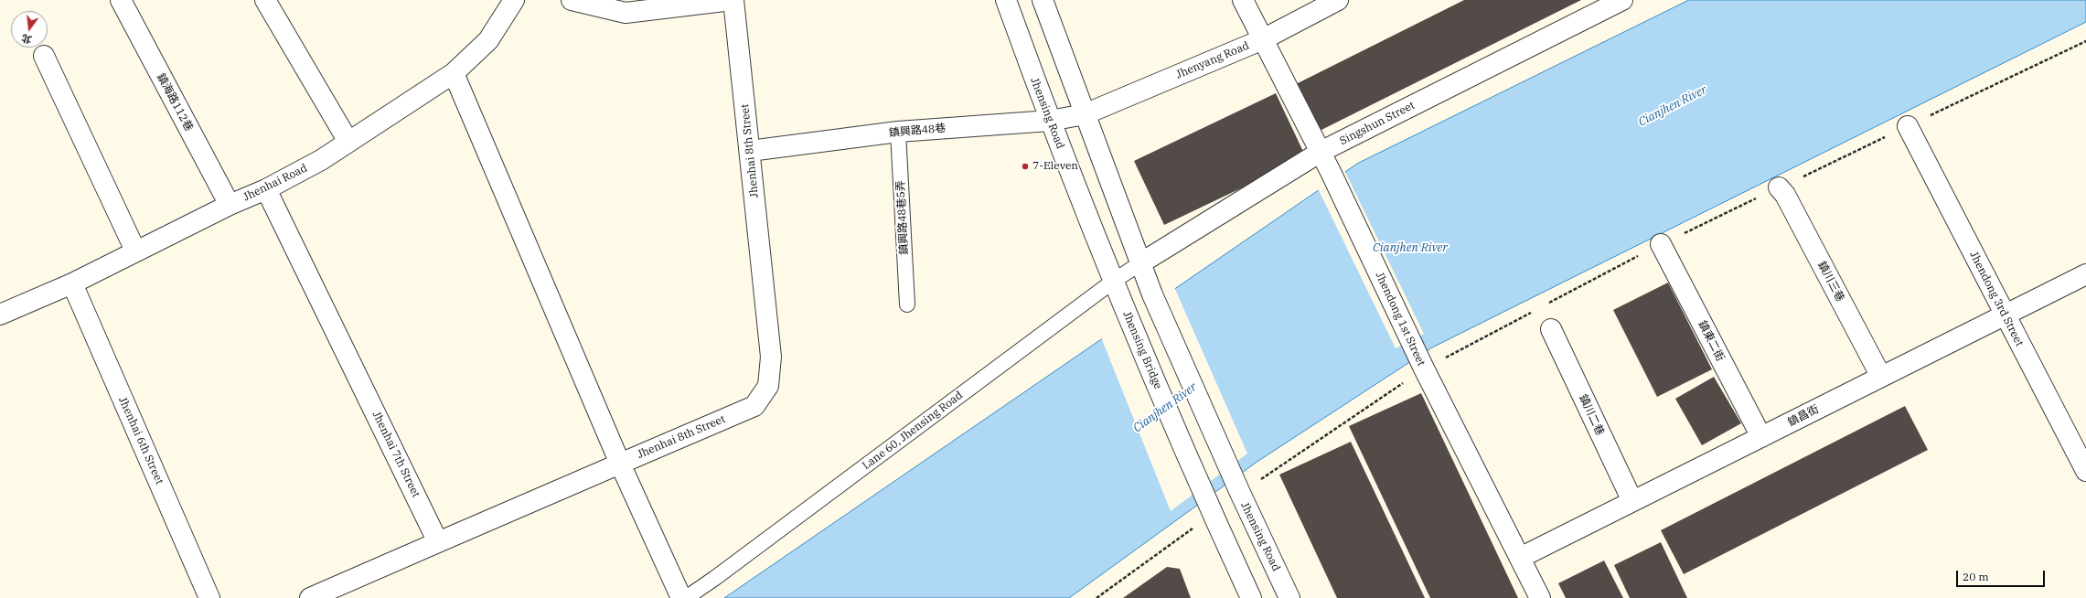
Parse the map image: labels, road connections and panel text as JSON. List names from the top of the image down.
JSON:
{
  "streets": {
    "street": [
      "Jhenyang Road",
      "鎮海路112巷",
      "Jhensing Road",
      "Singshun Street",
      "鎮興路48巷",
      "Jhenhai 8th Street",
      "Jhenhai Road",
      "鎮川三巷",
      "Jhendong 3rd Street",
      "Jhendong 1st Street",
      "鎮東二街",
      "Jhensing Bridge",
      "鎮川二巷",
      "鎮昌街",
      "Jhenhai 6th Street",
      "Jhenhai 7th Street"
    ],
    "lane": ["鎮興路48巷5弄", "Lane 60, Jhensing Road"]
  },
  "crossings": [
    ["Jhenyang Road", "鎮興路48巷"],
    ["Jhenyang Road", "Jhendong 1st Street"],
    ["鎮海路112巷", "Jhenhai Road"],
    ["Jhensing Road", "鎮興路48巷"],
    ["Jhensing Road", "Jhensing Bridge"],
    ["Jhensing Road", "Lane 60, Jhensing Road"],
    ["Singshun Street", "Jhendong 1st Street"],
    ["Singshun Street", "Lane 60, Jhensing Road"],
    ["鎮興路48巷", "Jhenhai 8th Street"],
    ["鎮興路48巷", "鎮興路48巷5弄"],
    ["Jhenhai Road", "Jhenhai 6th Street"],
    ["Jhenhai Road", "Jhenhai 7th Street"],
    ["鎮川三巷", "鎮昌街"],
    ["Jhendong 3rd Street", "鎮昌街"],
    ["Jhendong 1st Street", "鎮昌街"],
    ["鎮東二街", "鎮昌街"],
    ["鎮川二巷", "鎮昌街"]
  ],
  "water": ["Cianjhen River"],
  "places": ["7-Eleven"],
  "scale_bar": "20 m",
  "north": "bottom"
}
